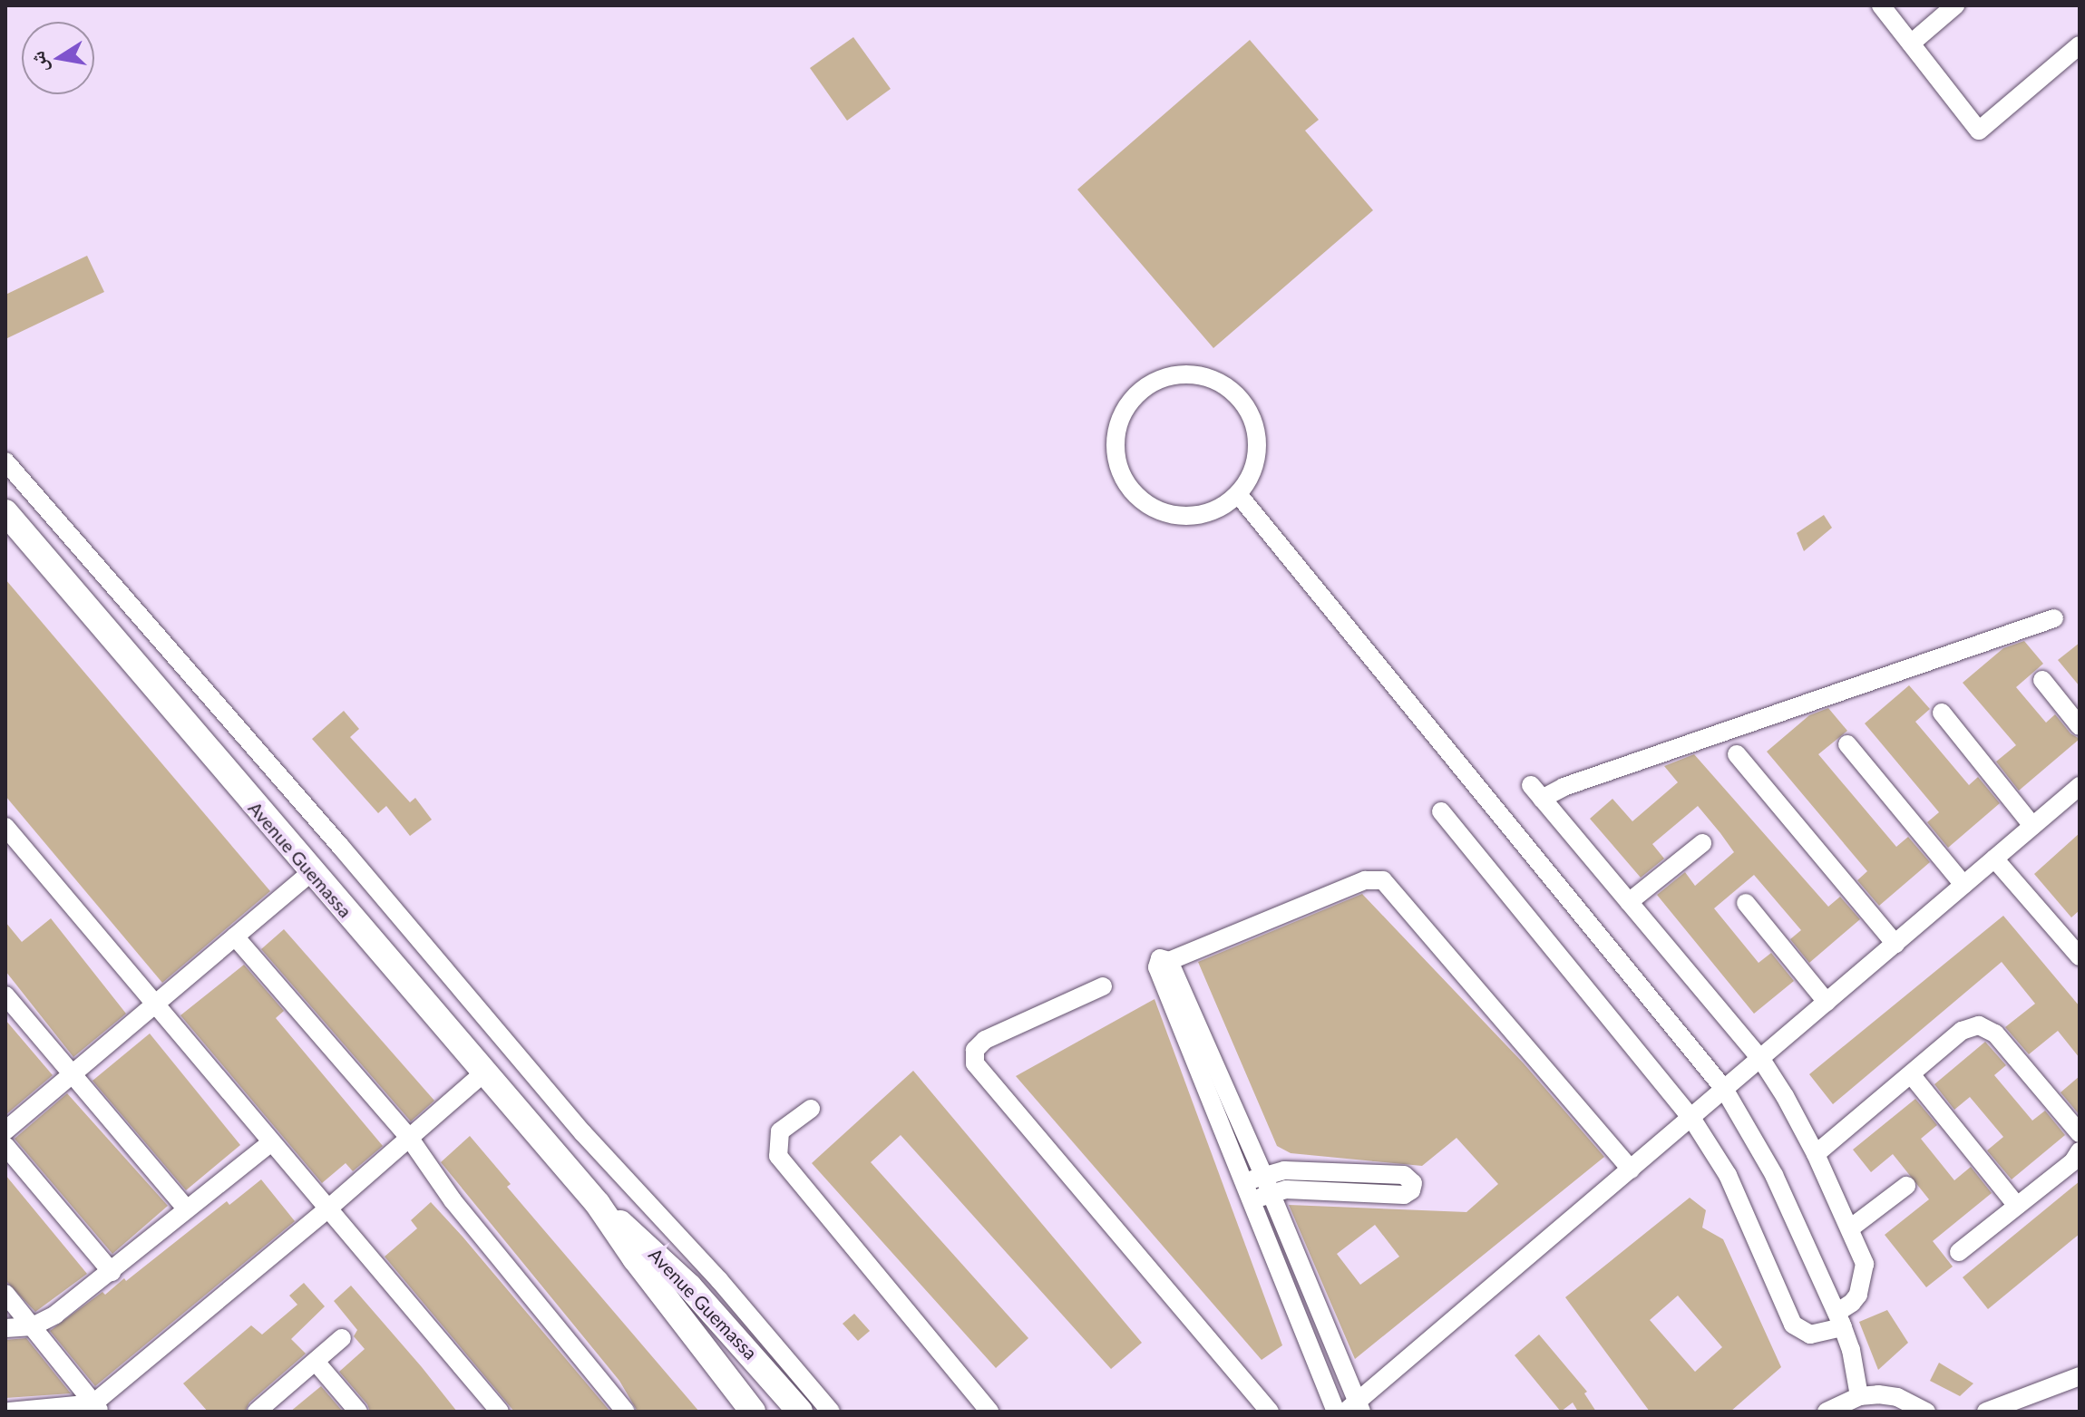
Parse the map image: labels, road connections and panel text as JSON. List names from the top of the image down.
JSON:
{
  "streets": {
    "main road": ["Avenue Guemassa"]
  },
  "north": "left"
}
